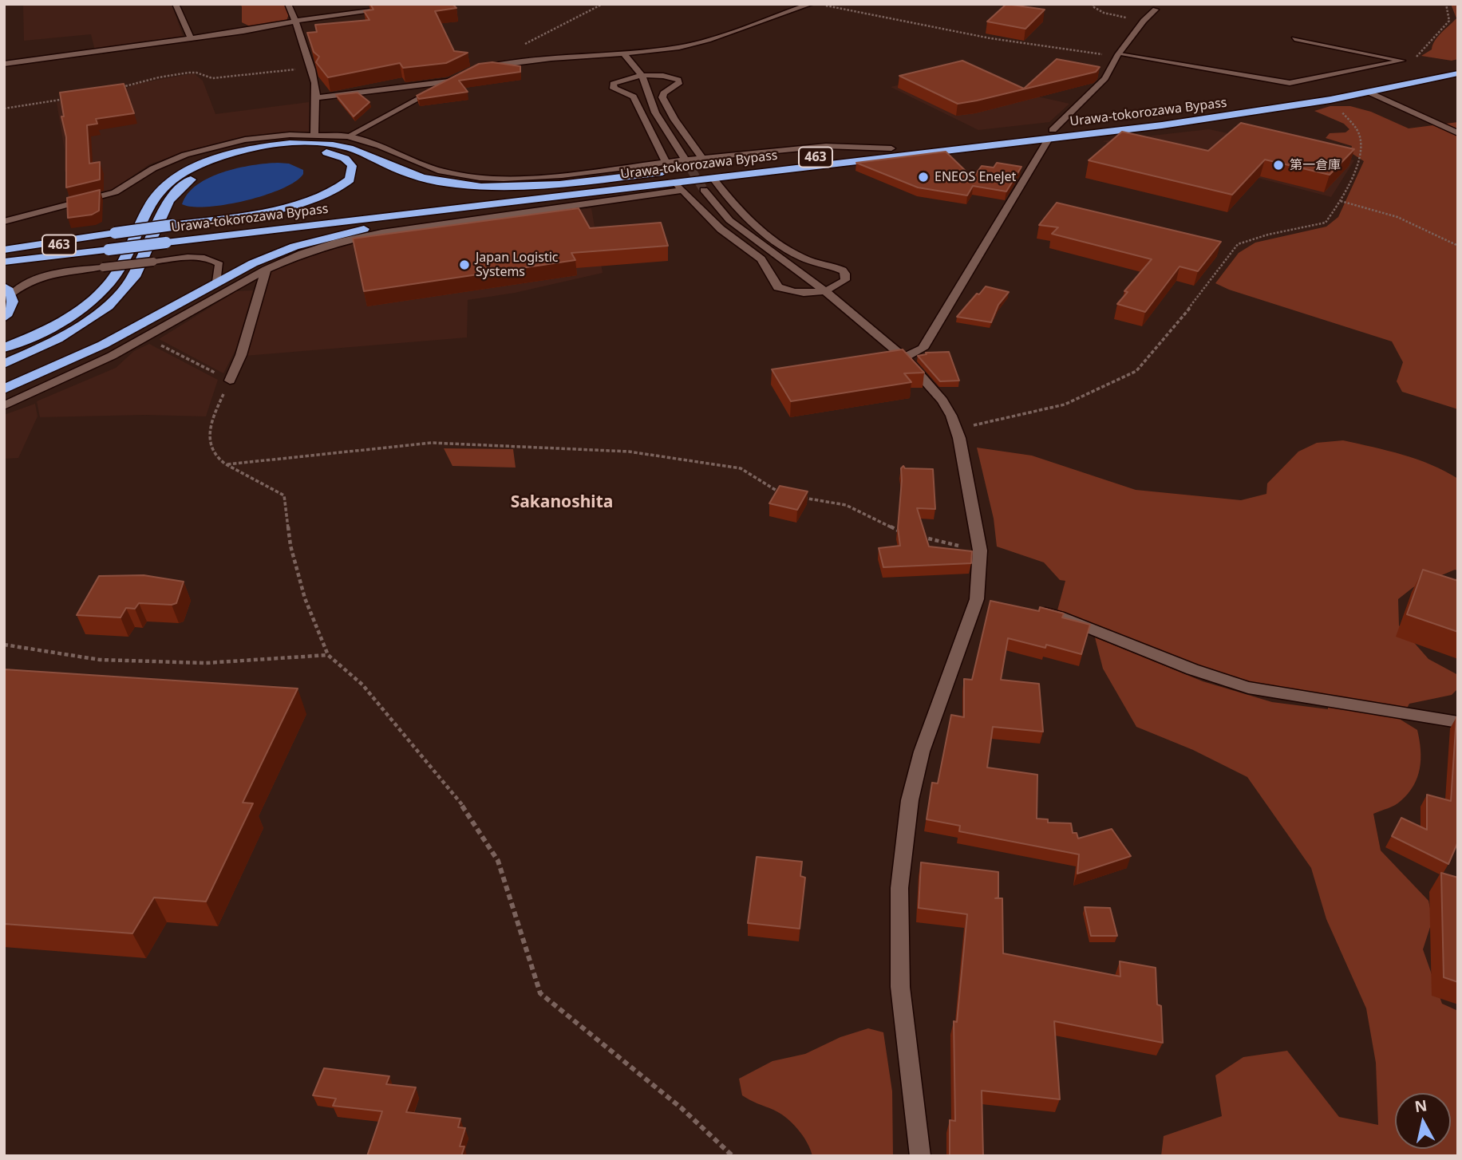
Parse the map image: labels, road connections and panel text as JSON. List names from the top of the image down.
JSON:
{
  "streets": {
    "highway": ["Urawa-tokorozawa Bypass", "463"]
  },
  "districts": ["Sakanoshita"],
  "places": ["第一倉庫", "ENEOS EneJet", "Japan Logistic Systems"],
  "north": "top"
}
